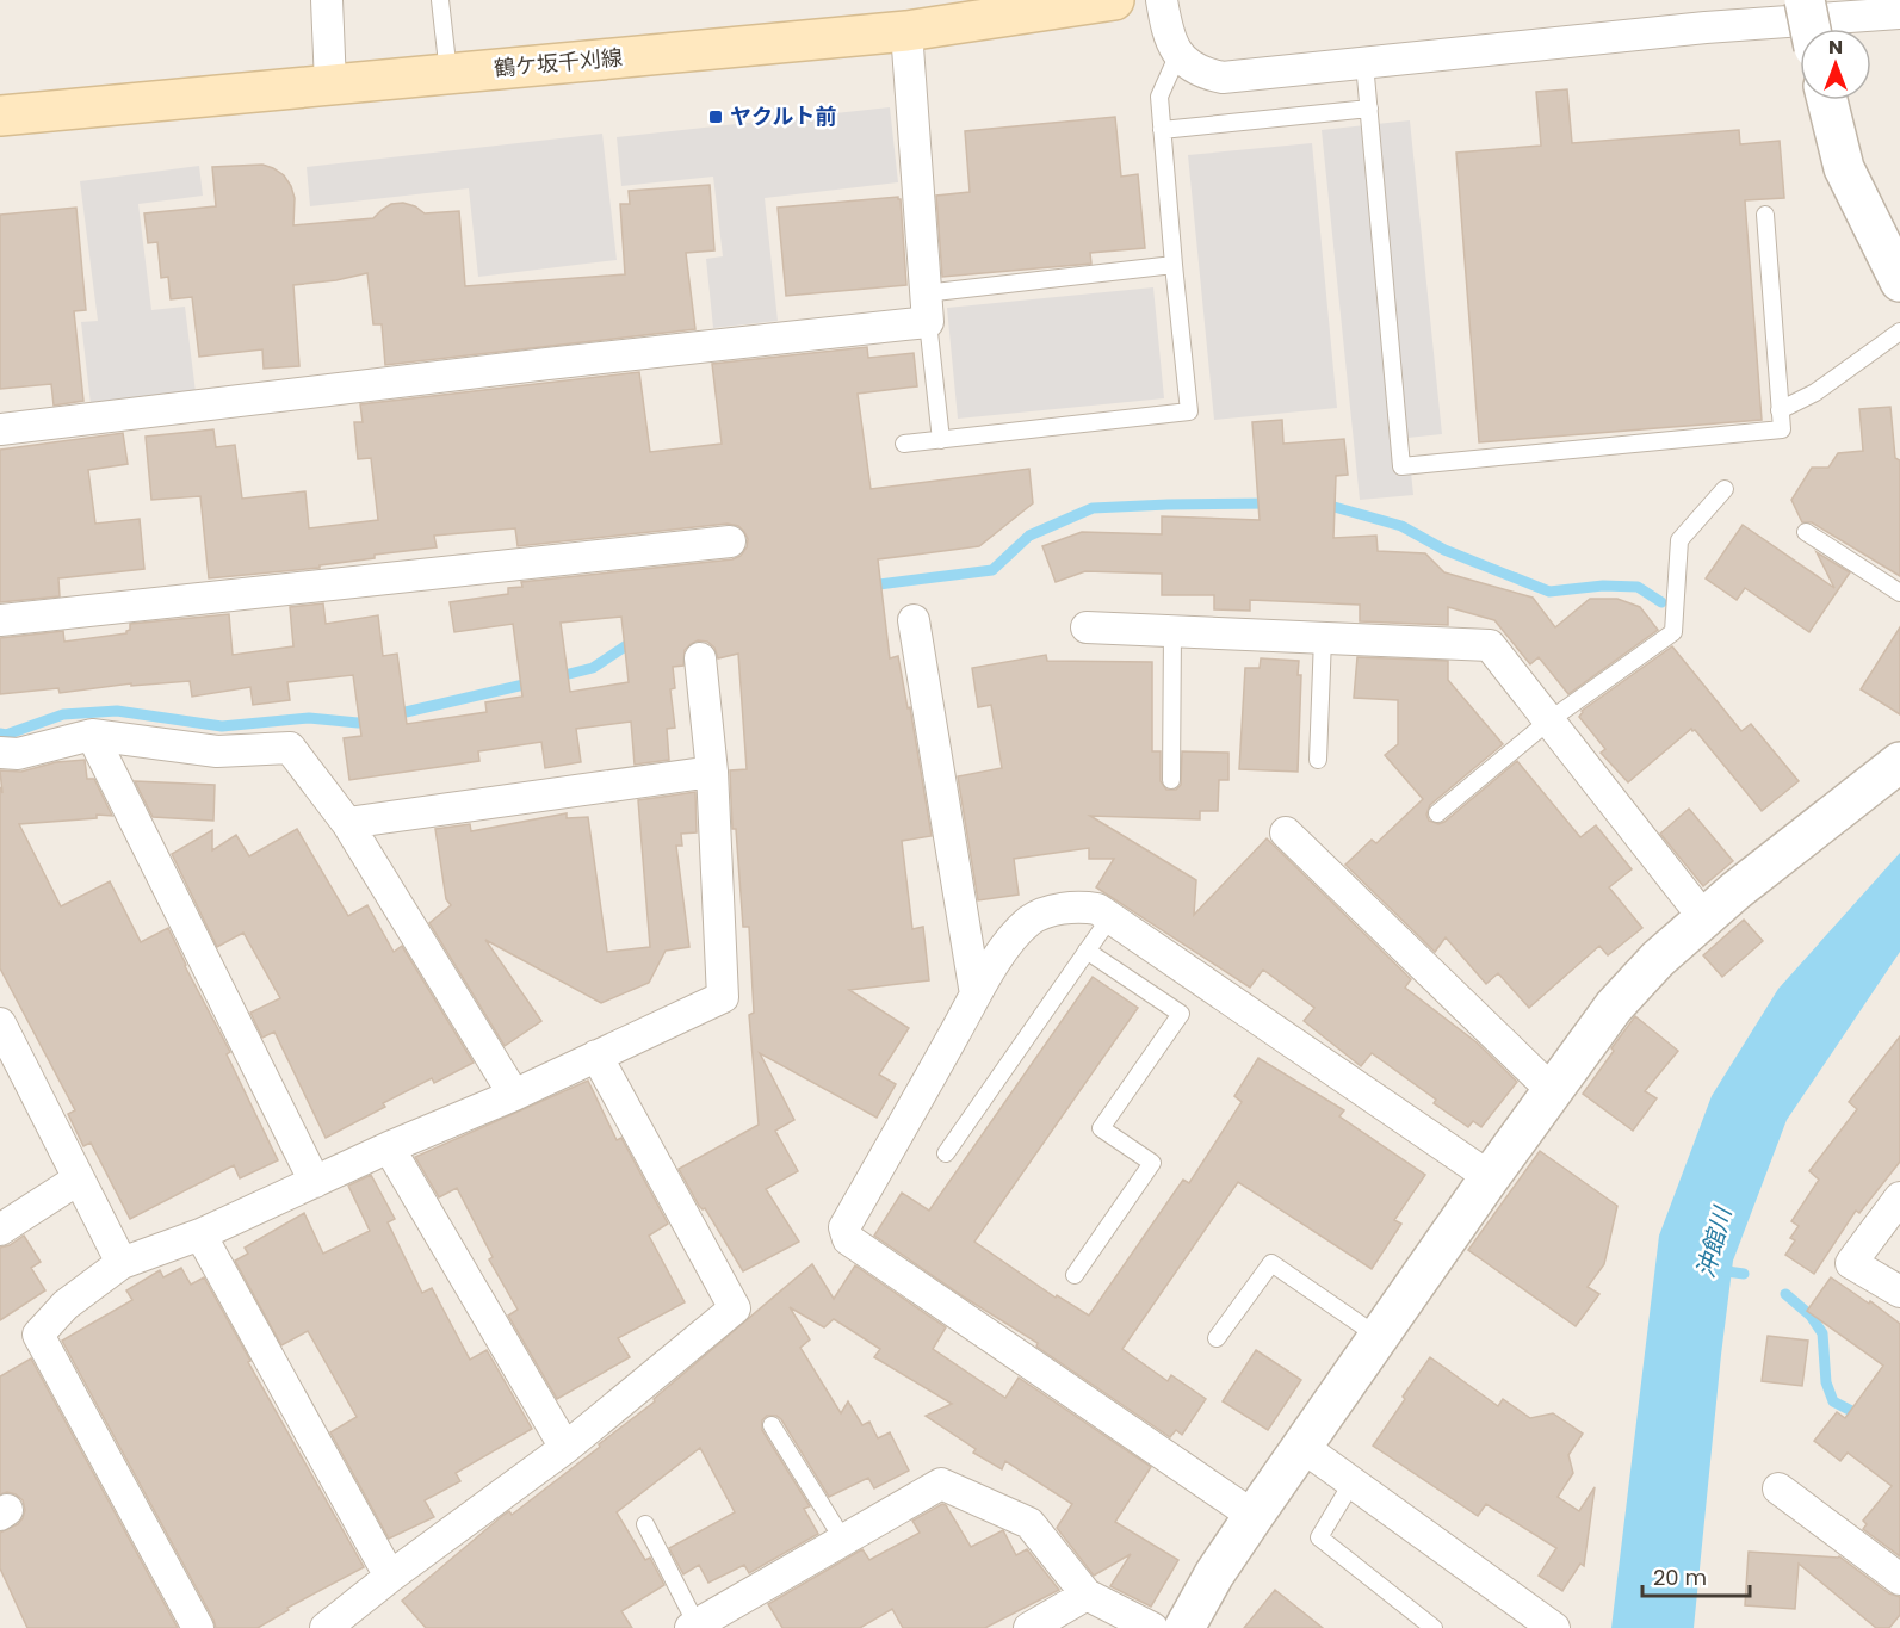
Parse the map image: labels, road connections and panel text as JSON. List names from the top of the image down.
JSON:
{
  "streets": {
    "main road": ["鶴ケ坂千刈線"]
  },
  "water": ["沖館川"],
  "places": {
    "transit": ["ヤクルト前"]
  },
  "scale_bar": "20 m",
  "north": "top"
}
